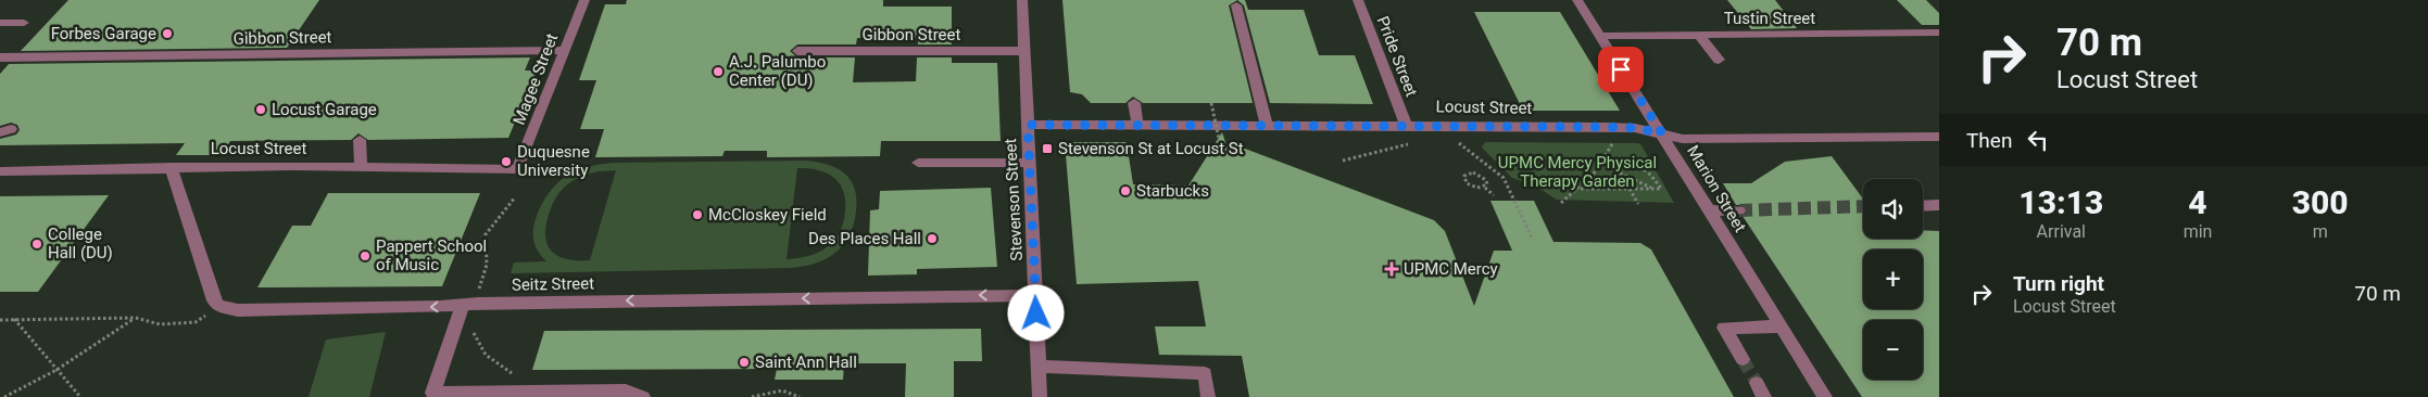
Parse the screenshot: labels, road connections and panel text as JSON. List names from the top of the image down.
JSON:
{
  "streets": {
    "street": [
      "Tustin Street",
      "Gibbon Street",
      "Pride Street",
      "Magee Street",
      "Locust Street",
      "Marion Street",
      "Stevenson Street",
      "Seitz Street"
    ]
  },
  "crossings": [
    ["Tustin Street", "Marion Street"],
    ["Gibbon Street", "Magee Street"],
    ["Gibbon Street", "Stevenson Street"],
    ["Pride Street", "Locust Street"],
    ["Magee Street", "Locust Street"],
    ["Locust Street", "Marion Street"],
    ["Locust Street", "Stevenson Street"],
    ["Locust Street", "Seitz Street"],
    ["Stevenson Street", "Seitz Street"]
  ],
  "one_way": ["Seitz Street"],
  "parks": ["UPMC Mercy Physical Therapy Garden"],
  "places": {
    "other": [
      "Forbes Garage",
      "A.J. Palumbo Center (DU)",
      "Locust Garage",
      "Duquesne University",
      "Starbucks",
      "McCloskey Field",
      "Des Places Hall",
      "College Hall (DU)",
      "Pappert School of Music",
      "Saint Ann Hall"
    ],
    "transit": ["Stevenson St at Locust St"],
    "health": ["UPMC Mercy"]
  },
  "page": {
    "turn": ["70 m", "Locust Street"],
    "then": "Then",
    "eta": [
      "13:13",
      "Arrival",
      "4",
      "min",
      "300",
      "m"
    ],
    "map_buttons": ["+", "−"],
    "list": [
      {
        "name": "Turn right",
        "note": "Locust Street",
        "value": "70 m"
      }
    ]
  }
}
